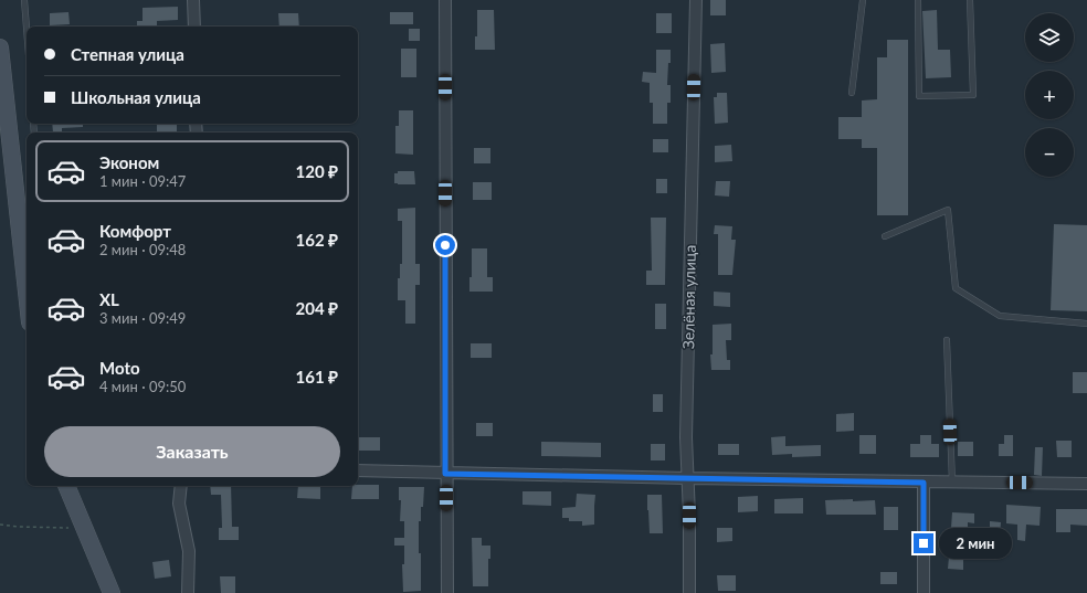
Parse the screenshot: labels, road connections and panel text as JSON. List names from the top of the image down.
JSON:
{
  "streets": {
    "street": ["Зелёная улица"]
  },
  "page": {
    "map_buttons": ["+", "−"],
    "banner": ["Степная улица", "Школьная улица"],
    "list": [
      {
        "name": "Эконом",
        "note": "1 мин · 09:47",
        "value": "120 ₽"
      },
      {
        "name": "Комфорт",
        "note": "2 мин · 09:48",
        "value": "162 ₽"
      },
      {
        "name": "XL",
        "note": "3 мин · 09:49",
        "value": "204 ₽"
      },
      {
        "name": "Moto",
        "note": "4 мин · 09:50",
        "value": "161 ₽"
      }
    ],
    "buttons": "Заказать",
    "bubble": "2 мин"
  }
}
